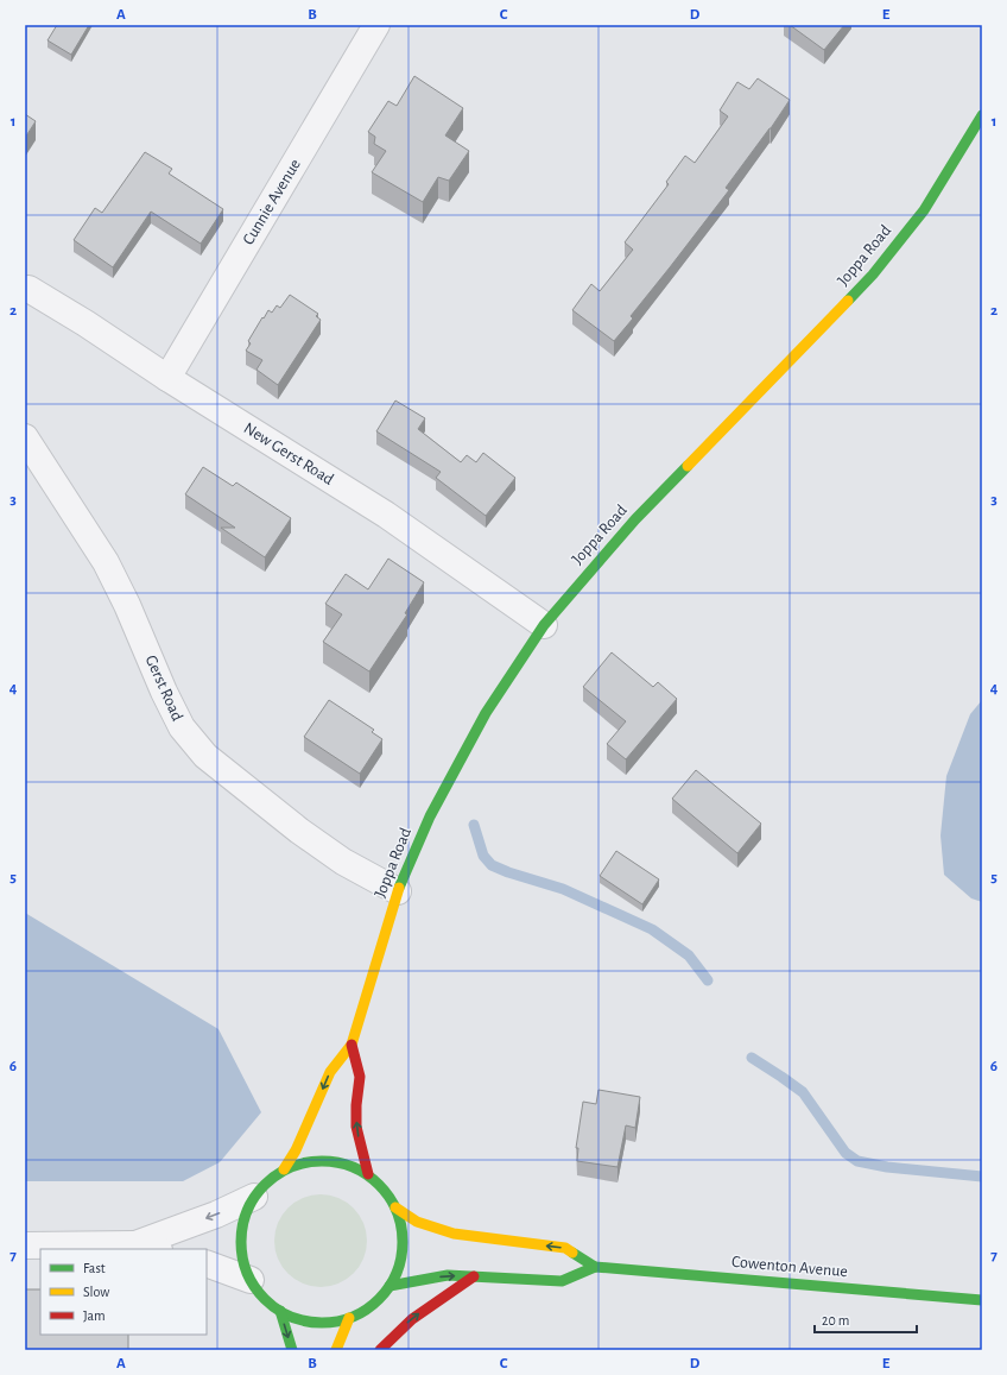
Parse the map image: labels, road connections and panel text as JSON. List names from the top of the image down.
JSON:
{
  "streets": {
    "street": [
      "Cunnie Avenue",
      "Joppa Road",
      "New Gerst Road",
      "Gerst Road",
      "Cowenton Avenue"
    ]
  },
  "crossings": [
    ["Cunnie Avenue", "New Gerst Road"],
    ["Joppa Road", "New Gerst Road"],
    ["Joppa Road", "Gerst Road"],
    ["Joppa Road", "Cowenton Avenue"]
  ],
  "legend": ["Fast", "Slow", "Jam"],
  "scale_bar": "20 m",
  "grid": {
    "columns": [
      "A",
      "B",
      "C",
      "D",
      "E"
    ],
    "rows": [
      "1",
      "2",
      "3",
      "4",
      "5",
      "6",
      "7"
    ]
  }
}
